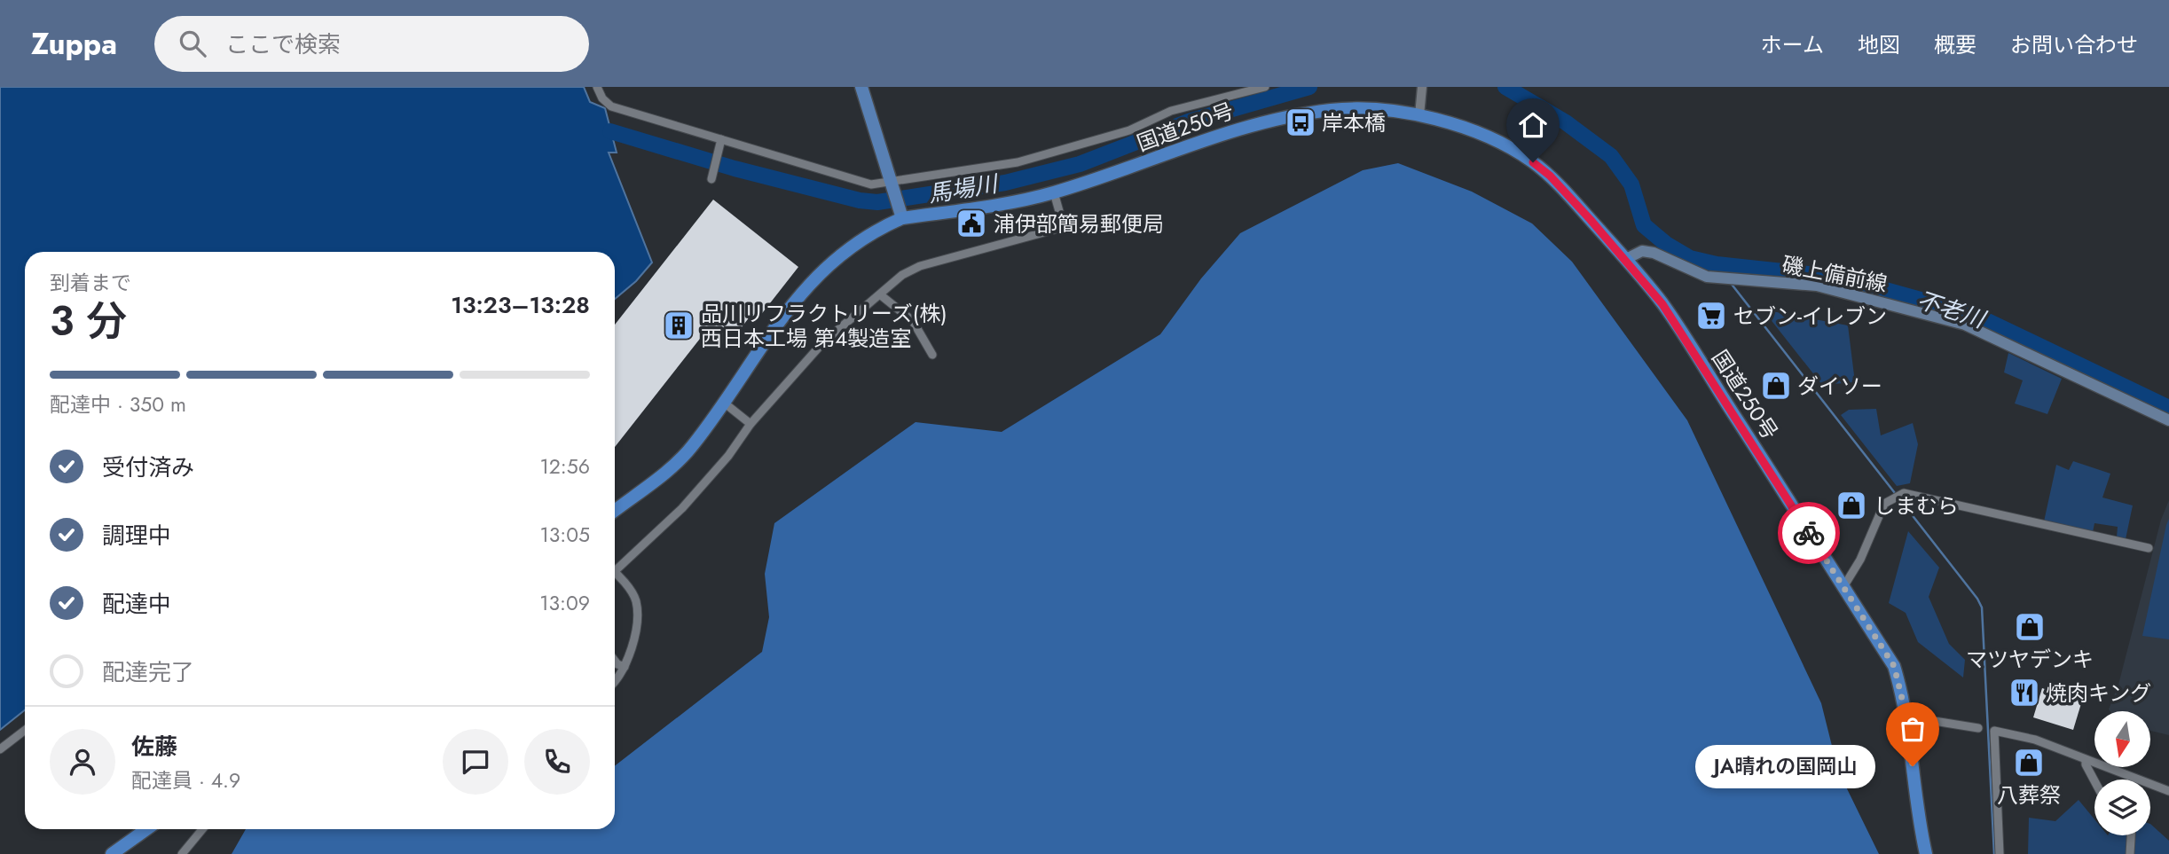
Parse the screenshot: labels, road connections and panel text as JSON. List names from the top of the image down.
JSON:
{
  "streets": {
    "highway": ["国道250号"],
    "main road": ["磯上備前線"]
  },
  "crossings": [
    ["国道250号", "磯上備前線"]
  ],
  "water": ["馬場川", "不老川"],
  "places": {
    "bus stop": ["岸本橋"],
    "public building": ["浦伊部簡易郵便局"],
    "supermarket": ["セブン-イレブン"],
    "building": ["品川リフラクトリーズ(株) 西日本工場 第4製造室"],
    "shop": [
      "ダイソー",
      "しまむら",
      "マツヤデンキ",
      "八葬祭"
    ],
    "restaurant": ["焼肉キング"],
    "other": ["JA晴れの国岡山"]
  },
  "north": "bottom",
  "page": {
    "header": "Zuppa",
    "search": "ここで検索",
    "nav": [
      "ホーム",
      "地図",
      "概要",
      "お問い合わせ"
    ],
    "heading": ["3 分", "到着まで", "13:23–13:28"],
    "panel": ["佐藤", "配達員 · 4.9"],
    "bar": "配達中 · 350 m",
    "list": [
      ["受付済み", "12:56"],
      ["調理中", "13:05"],
      ["配達中", "13:09"],
      "配達完了"
    ],
    "bubble": "JA晴れの国岡山"
  }
}
